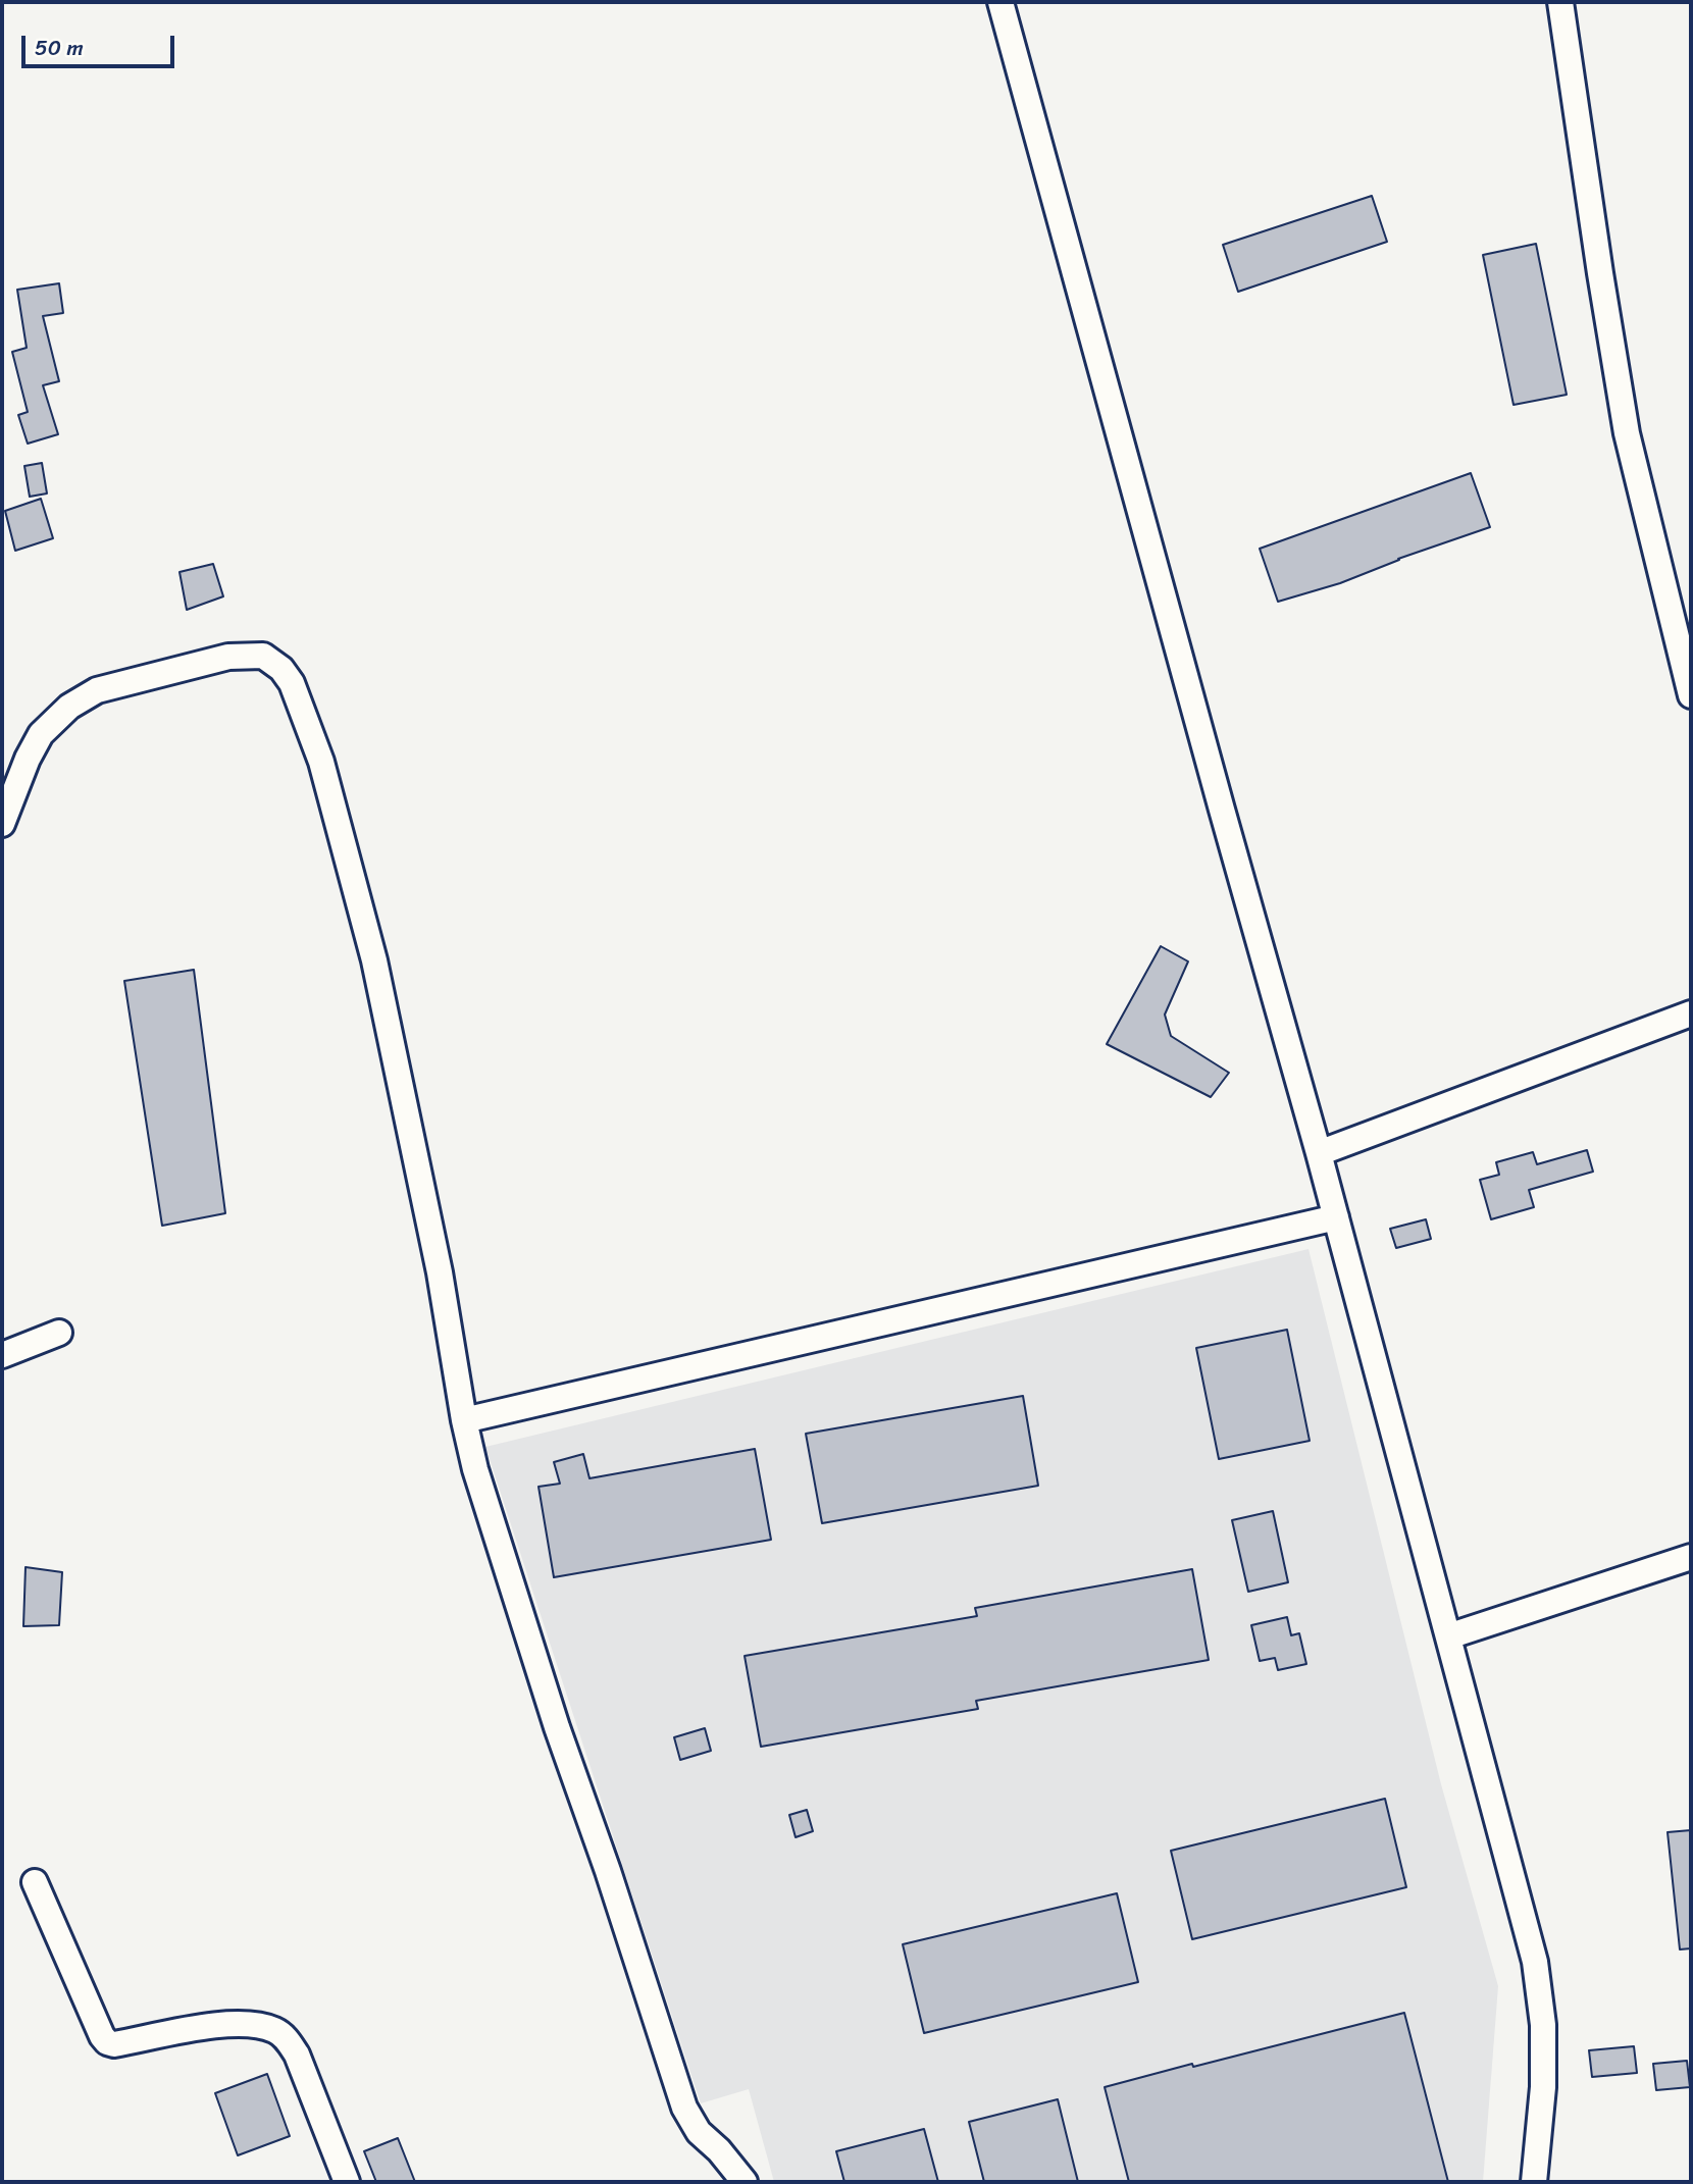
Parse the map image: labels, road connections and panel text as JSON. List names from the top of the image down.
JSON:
{
  "scale_bar": "50 m"
}
